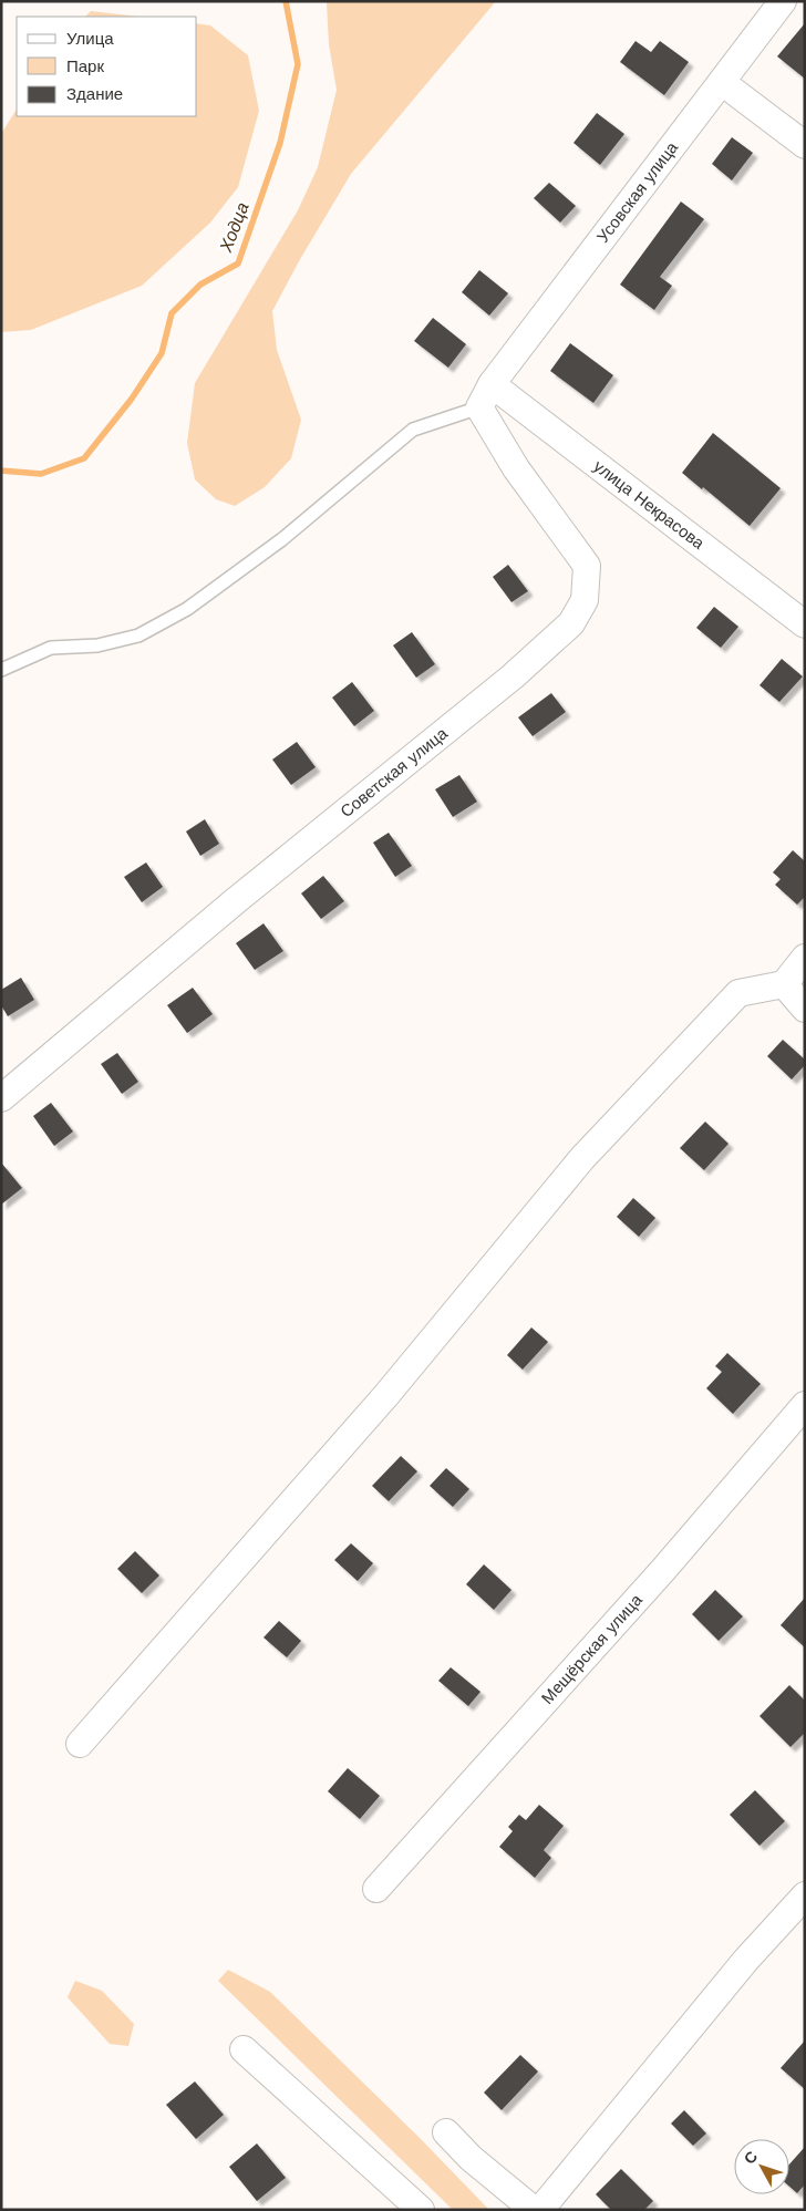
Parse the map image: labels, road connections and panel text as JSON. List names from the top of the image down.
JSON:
{
  "streets": {
    "street": [
      "Усовская улица",
      "улица Некрасова",
      "Советская улица",
      "Мещёрская улица"
    ]
  },
  "crossings": [
    ["Усовская улица", "улица Некрасова"]
  ],
  "water": ["Ходца"],
  "legend": ["Улица", "Парк", "Здание"],
  "north": "top left"
}
